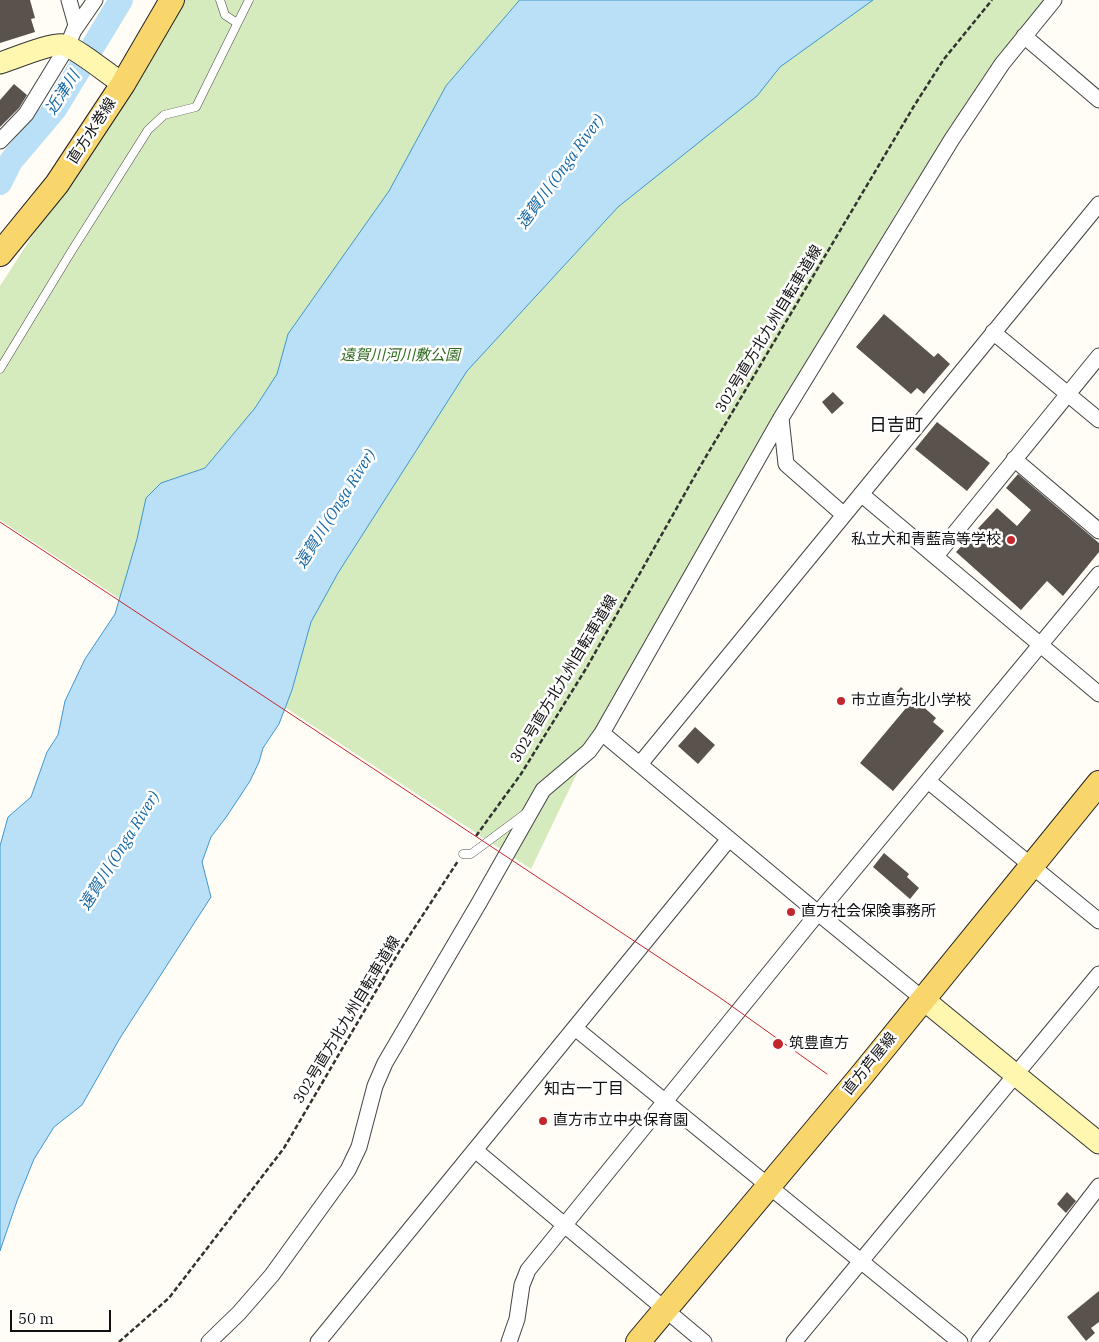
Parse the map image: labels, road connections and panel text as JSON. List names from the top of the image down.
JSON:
{
  "streets": {
    "main road": ["直方水巻線", "直方芦屋線"],
    "path": ["302号直方北九州自転車道線"]
  },
  "districts": ["日吉町", "知古一丁目"],
  "water": ["近津川", "遠賀川 (Onga River)"],
  "parks": ["遠賀川河川敷公園"],
  "places": [
    "私立大和青藍高等学校",
    "市立直方北小学校",
    "直方社会保険事務所",
    "筑豊直方",
    "直方市立中央保育園"
  ],
  "scale_bar": "50 m"
}
